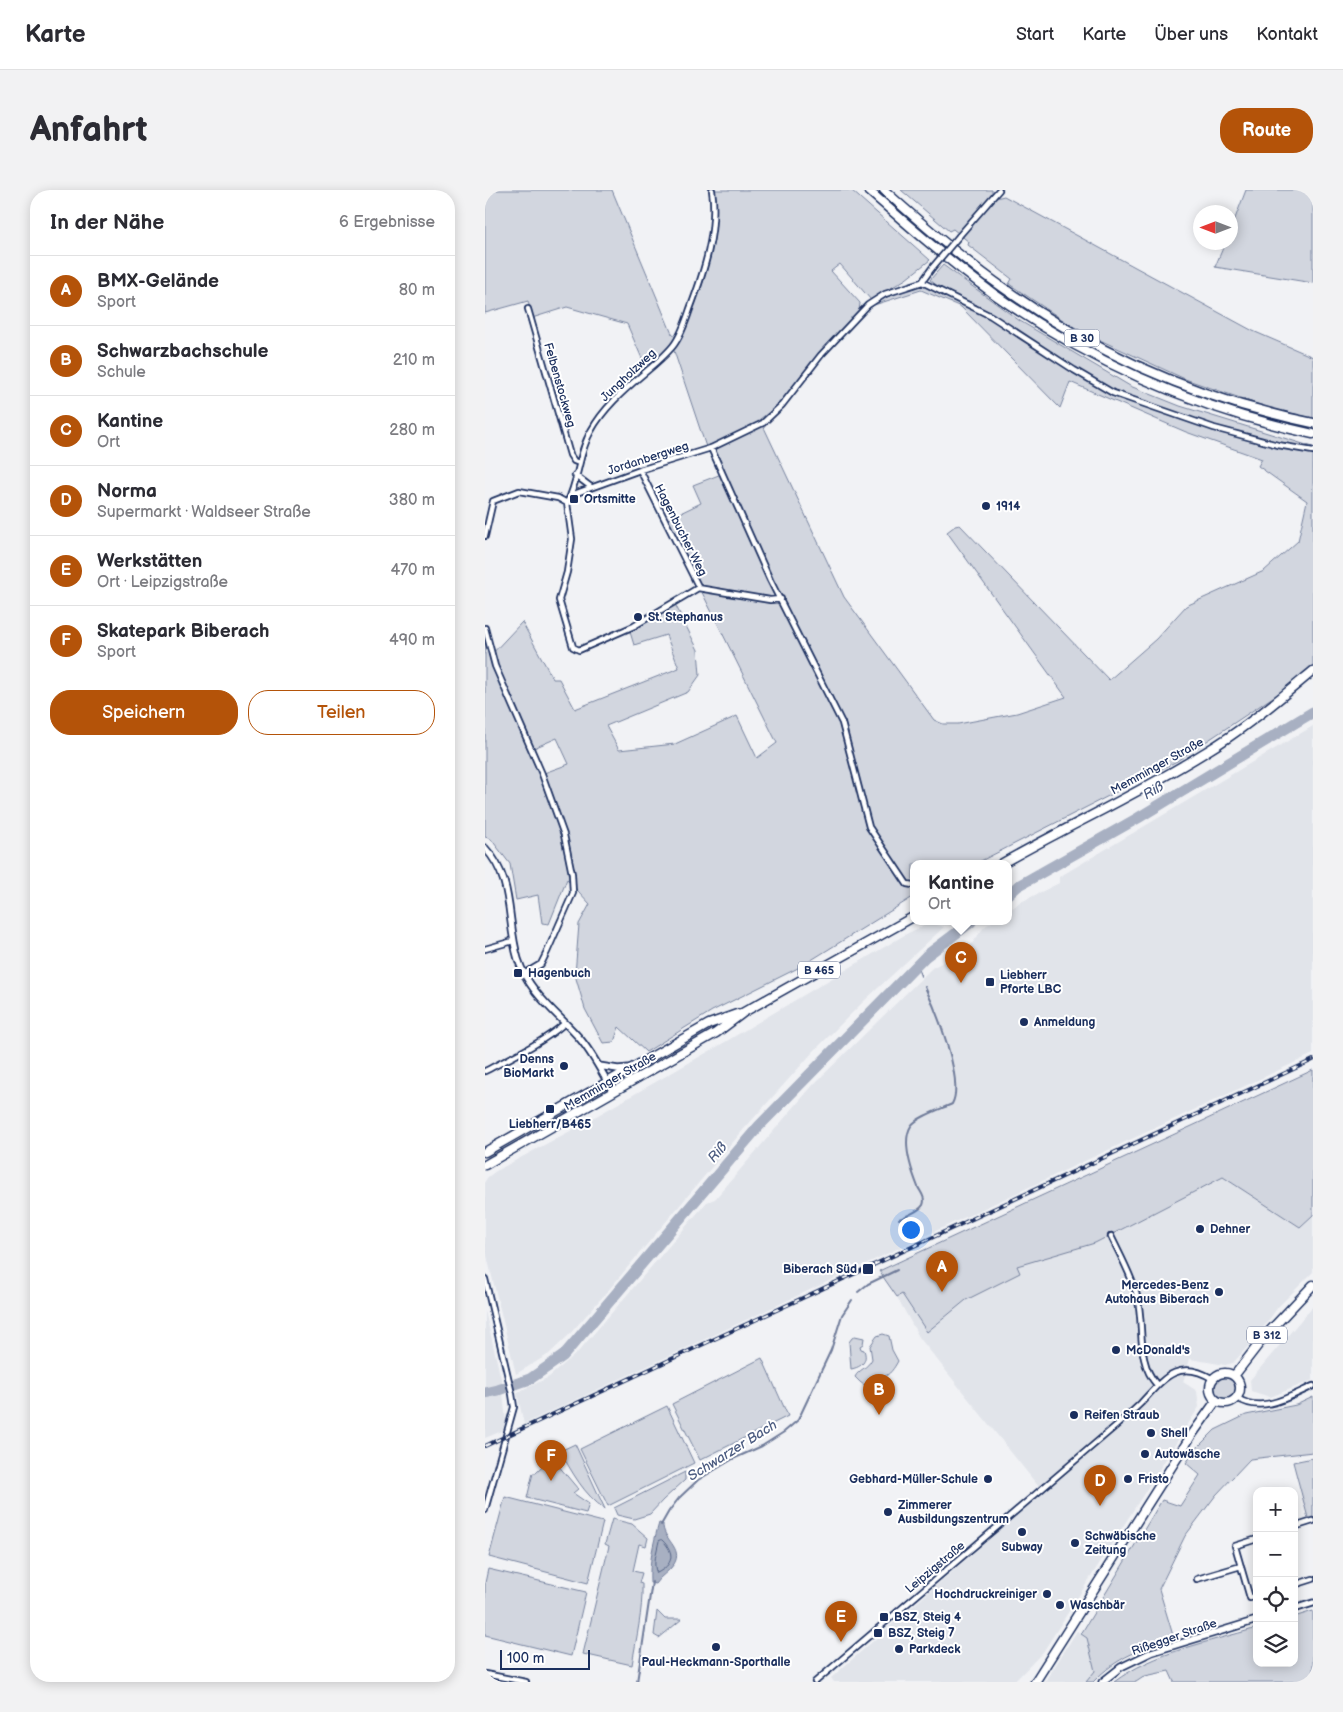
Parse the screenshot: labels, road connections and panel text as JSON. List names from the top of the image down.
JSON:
{
  "streets": {
    "main road": [
      "B 30",
      "Memminger Straße",
      "B 465",
      "B 312"
    ],
    "street": [
      "Jungholzweg",
      "Felbenstockweg",
      "Jordanbergweg",
      "Hagenbucher Weg",
      "Leipzigstraße",
      "Rißegger Straße"
    ]
  },
  "crossings": [
    ["Jungholzweg", "Felbenstockweg"],
    ["Jungholzweg", "Jordanbergweg"],
    ["Jungholzweg", "Hagenbucher Weg"],
    ["Jordanbergweg", "Hagenbucher Weg"],
    ["B 312", "Leipzigstraße"]
  ],
  "water": ["Riß", "Schwarzer Bach"],
  "places": {
    "transit": [
      "Ortsmitte",
      "Hagenbuch",
      "Liebherr Pforte LBC",
      "Liebherr/B465",
      "Biberach Süd",
      "BSZ, Steig 4",
      "BSZ, Steig 7"
    ],
    "other": [
      "1914",
      "St. Stephanus",
      "Anmeldung",
      "Denns BioMarkt",
      "Dehner",
      "Mercedes-Benz Autohaus Biberach",
      "McDonald's",
      "Reifen Straub",
      "Shell",
      "Autowäsche",
      "Gebhard-Müller-Schule",
      "Fristo",
      "Zimmerer Ausbildungszentrum",
      "Subway",
      "Schwäbische Zeitung",
      "Hochdruckreiniger",
      "Waschbär",
      "Paul-Heckmann-Sporthalle",
      "Parkdeck"
    ]
  },
  "scale_bar": "100 m",
  "north": "left",
  "page": {
    "header": "Karte",
    "nav": [
      "Start",
      "Karte",
      "Über uns",
      "Kontakt"
    ],
    "buttons": [
      "Route",
      ["Speichern", "Teilen"]
    ],
    "title": "Anfahrt",
    "heading": ["In der Nähe", "6 Ergebnisse"],
    "list": [
      {
        "mark": "A",
        "name": "BMX-Gelände",
        "note": "Sport",
        "value": "80 m"
      },
      {
        "mark": "B",
        "name": "Schwarzbachschule",
        "note": "Schule",
        "value": "210 m"
      },
      {
        "mark": "C",
        "name": "Kantine",
        "note": "Ort",
        "value": "280 m"
      },
      {
        "mark": "D",
        "name": "Norma",
        "note": "Supermarkt · Waldseer Straße",
        "value": "380 m"
      },
      {
        "mark": "E",
        "name": "Werkstätten",
        "note": "Ort · Leipzigstraße",
        "value": "470 m"
      },
      {
        "mark": "F",
        "name": "Skatepark Biberach",
        "note": "Sport",
        "value": "490 m"
      }
    ],
    "popup": ["Kantine", "Ort"],
    "pins": [
      "C",
      "A",
      "B",
      "F",
      "D",
      "E"
    ],
    "map_buttons": ["+", "−"],
    "scale": "100 m"
  }
}
